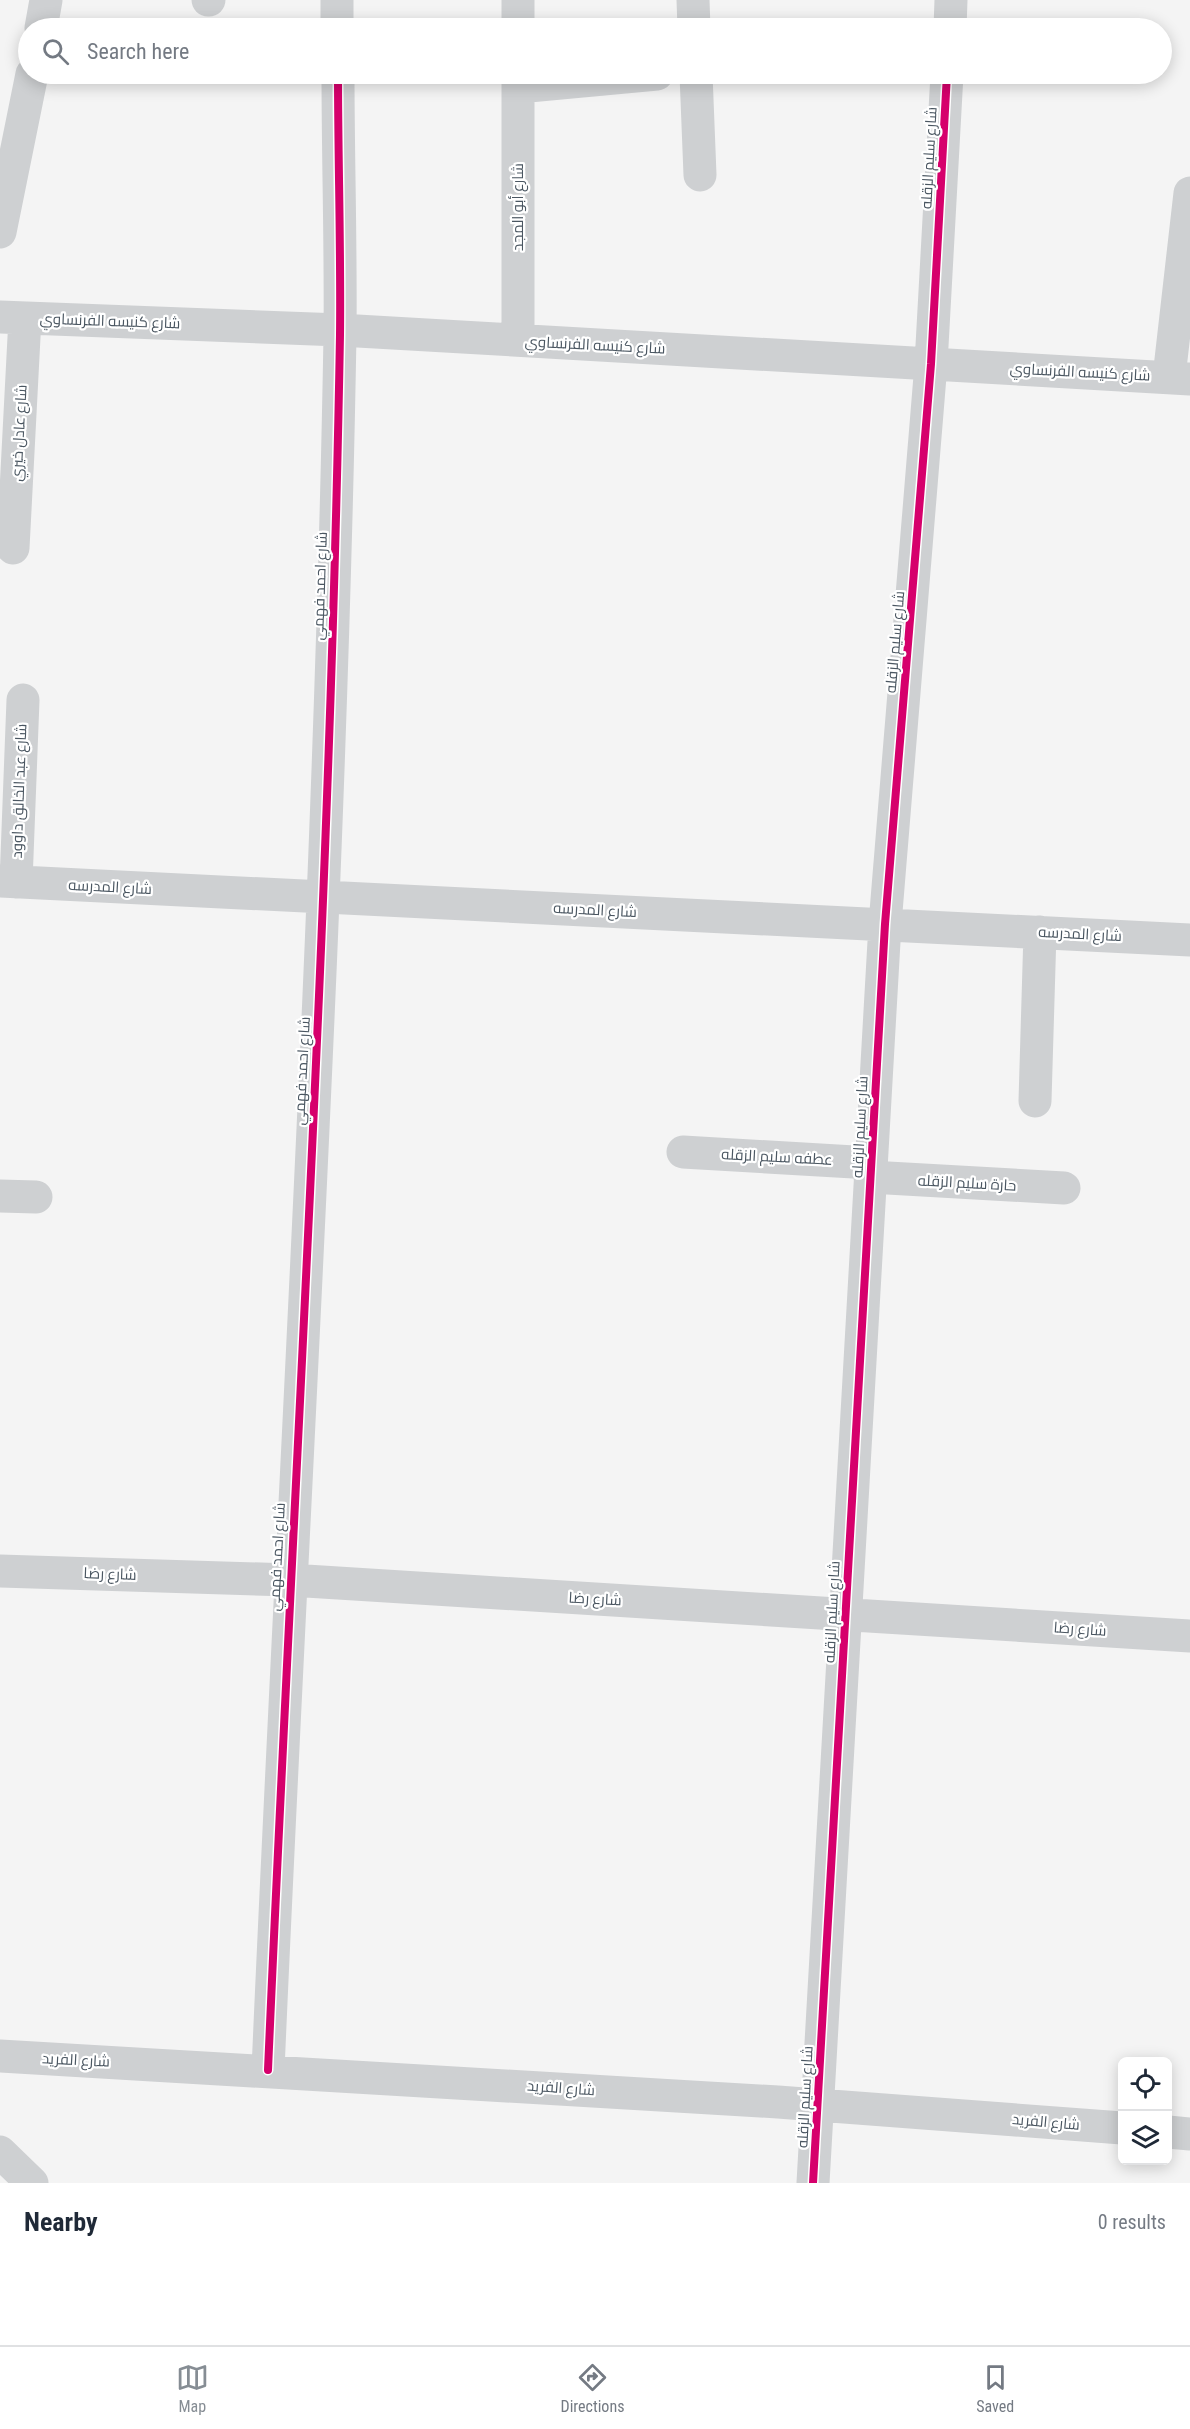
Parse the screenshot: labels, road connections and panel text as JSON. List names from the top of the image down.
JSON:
{
  "streets": {
    "street": [
      "شارع سليم الزقله",
      "شارع أبو المجد",
      "شارع كنيسه الفرنساوي",
      "شارع عادل خيري",
      "شارع احمد فهمي",
      "شارع عبد الخالق داوود",
      "شارع المدرسه",
      "عطفه سليم الزقله",
      "حارة سليم الزقله",
      "شارع رضا",
      "شارع الفريد"
    ]
  },
  "crossings": [
    ["شارع سليم الزقله", "شارع كنيسه الفرنساوي"],
    ["شارع سليم الزقله", "شارع المدرسه"],
    ["شارع سليم الزقله", "عطفه سليم الزقله"],
    ["شارع سليم الزقله", "حارة سليم الزقله"],
    ["شارع سليم الزقله", "شارع رضا"],
    ["شارع سليم الزقله", "شارع الفريد"],
    ["شارع أبو المجد", "شارع كنيسه الفرنساوي"],
    ["شارع كنيسه الفرنساوي", "شارع عادل خيري"],
    ["شارع كنيسه الفرنساوي", "شارع احمد فهمي"],
    ["شارع احمد فهمي", "شارع المدرسه"],
    ["شارع احمد فهمي", "شارع رضا"],
    ["شارع احمد فهمي", "شارع الفريد"],
    ["شارع عبد الخالق داوود", "شارع المدرسه"],
    ["عطفه سليم الزقله", "حارة سليم الزقله"]
  ],
  "page": {
    "search": "Search here",
    "heading": ["Nearby", "0 results"],
    "nav": ["Map", "Directions", "Saved"]
  }
}
